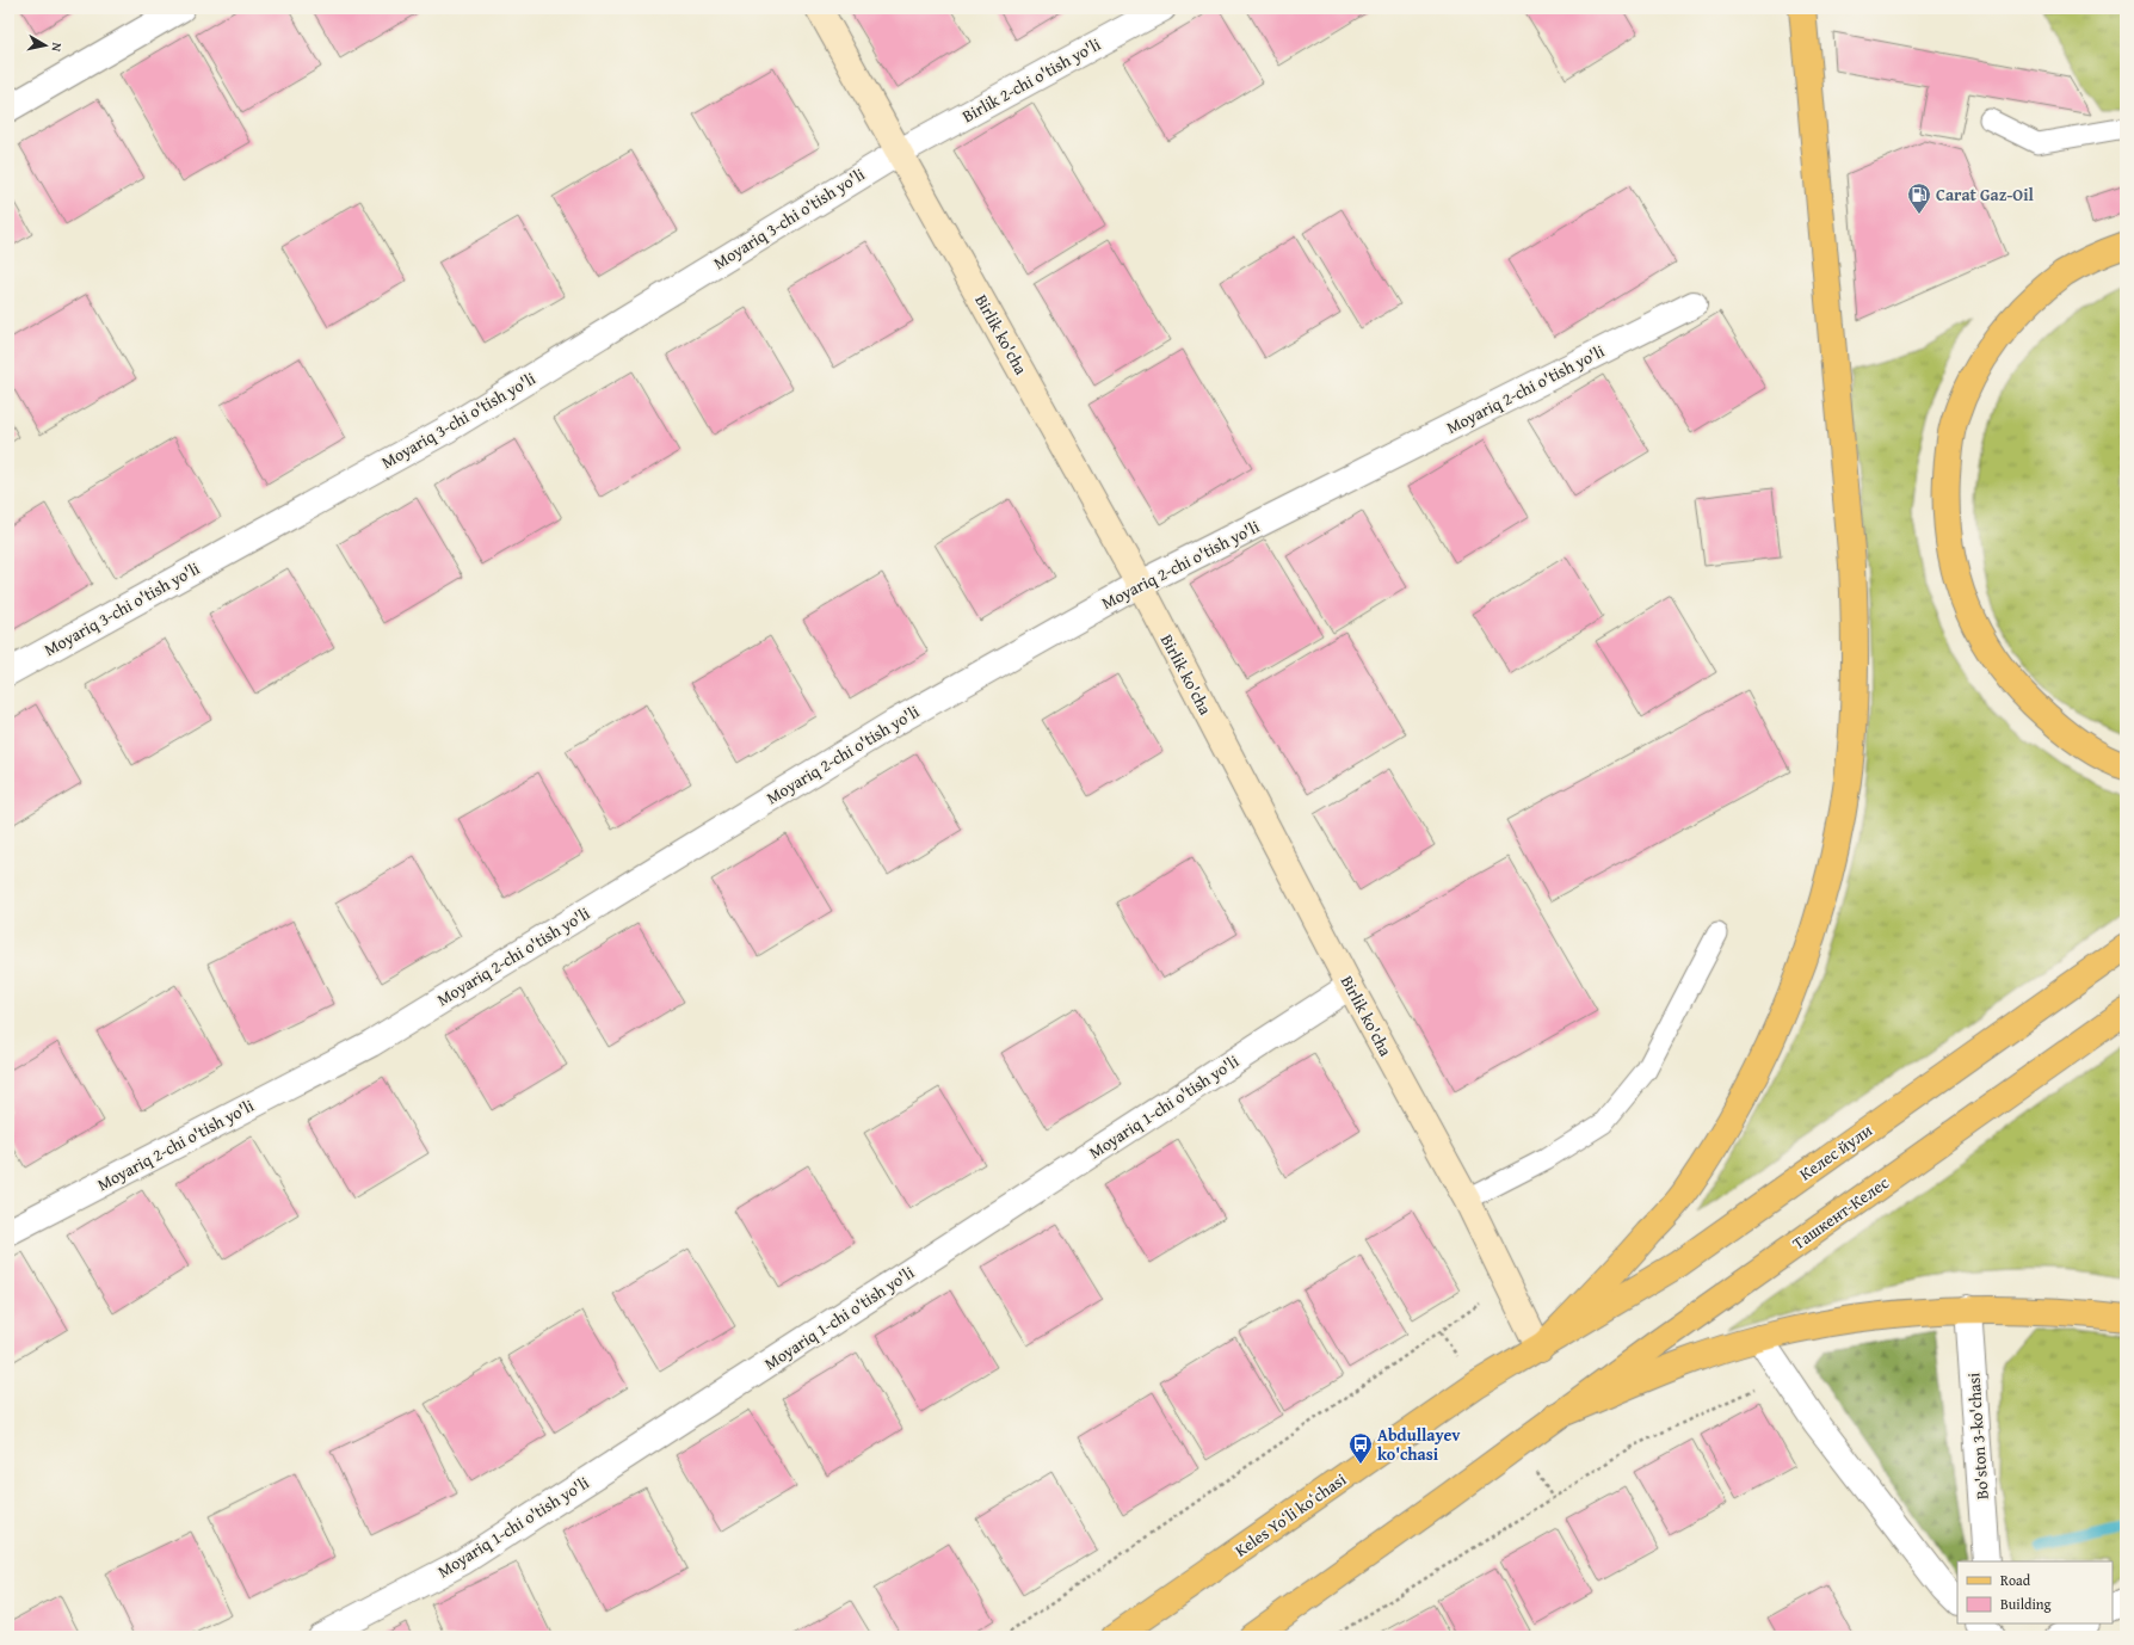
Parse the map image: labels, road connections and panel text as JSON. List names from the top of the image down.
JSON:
{
  "streets": {
    "main road": ["Келес йули", "Ташкент-Келес", "Keles Yoʻli koʻchasi"],
    "street": [
      "Birlik 2-chi o'tish yo'li",
      "Moyariq 3-chi o'tish yo'li",
      "Birlik ko'cha",
      "Moyariq 2-chi o'tish yo'li",
      "Moyariq 1-chi o'tish yo'li",
      "Bo'ston 3-ko'chasi"
    ]
  },
  "crossings": [
    ["Birlik 2-chi o'tish yo'li", "Moyariq 3-chi o'tish yo'li"],
    ["Birlik 2-chi o'tish yo'li", "Birlik ko'cha"],
    ["Moyariq 3-chi o'tish yo'li", "Birlik ko'cha"],
    ["Birlik ko'cha", "Moyariq 2-chi o'tish yo'li"],
    ["Birlik ko'cha", "Moyariq 1-chi o'tish yo'li"],
    ["Birlik ko'cha", "Келес йули"],
    ["Birlik ko'cha", "Keles Yoʻli koʻchasi"],
    ["Келес йули", "Keles Yoʻli koʻchasi"]
  ],
  "places": {
    "fuel station": ["Carat Gaz-Oil"],
    "bus stop": ["Abdullayev ko'chasi"]
  },
  "legend": ["Road", "Building"],
  "north": "right"
}
